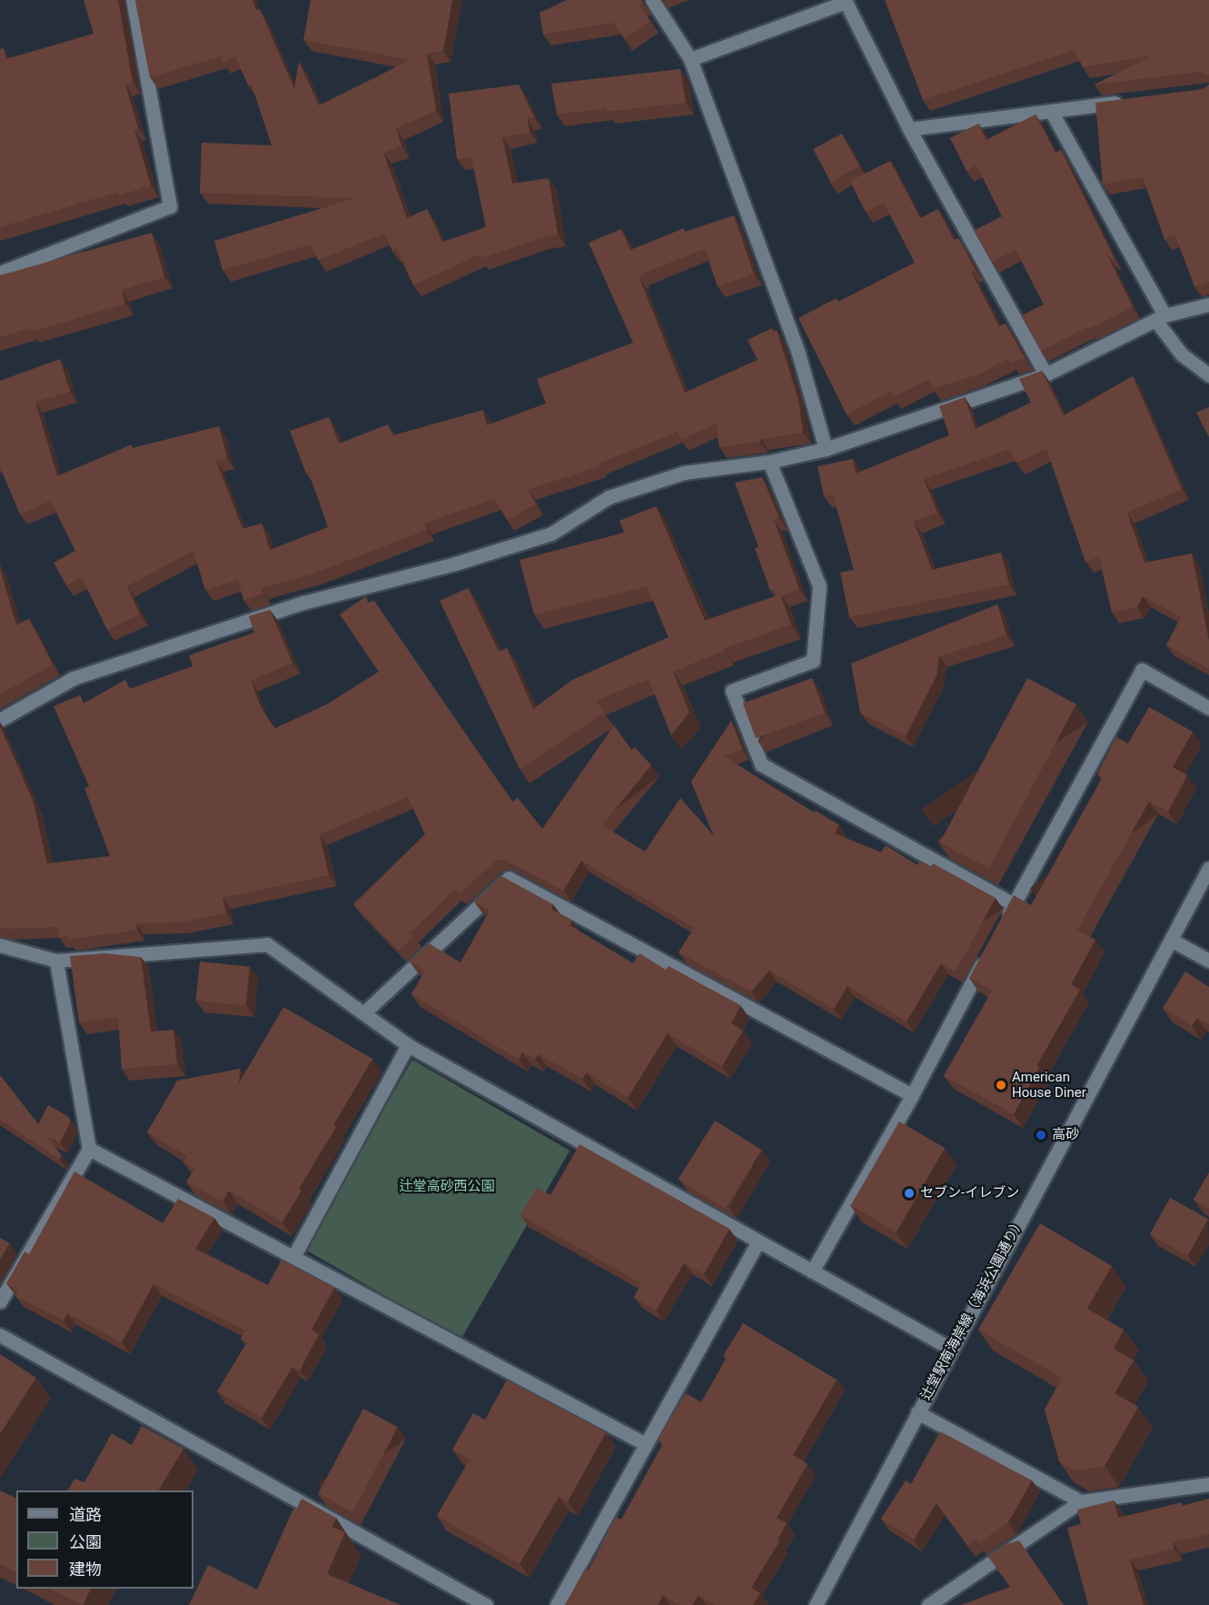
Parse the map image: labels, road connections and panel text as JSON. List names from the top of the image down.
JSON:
{
  "streets": {
    "street": ["辻堂駅南海岸線（海浜公園通り）"]
  },
  "parks": ["辻堂高砂西公園"],
  "places": ["American House Diner", "高砂", "セブン-イレブン"],
  "legend": ["道路", "公園", "建物"]
}
